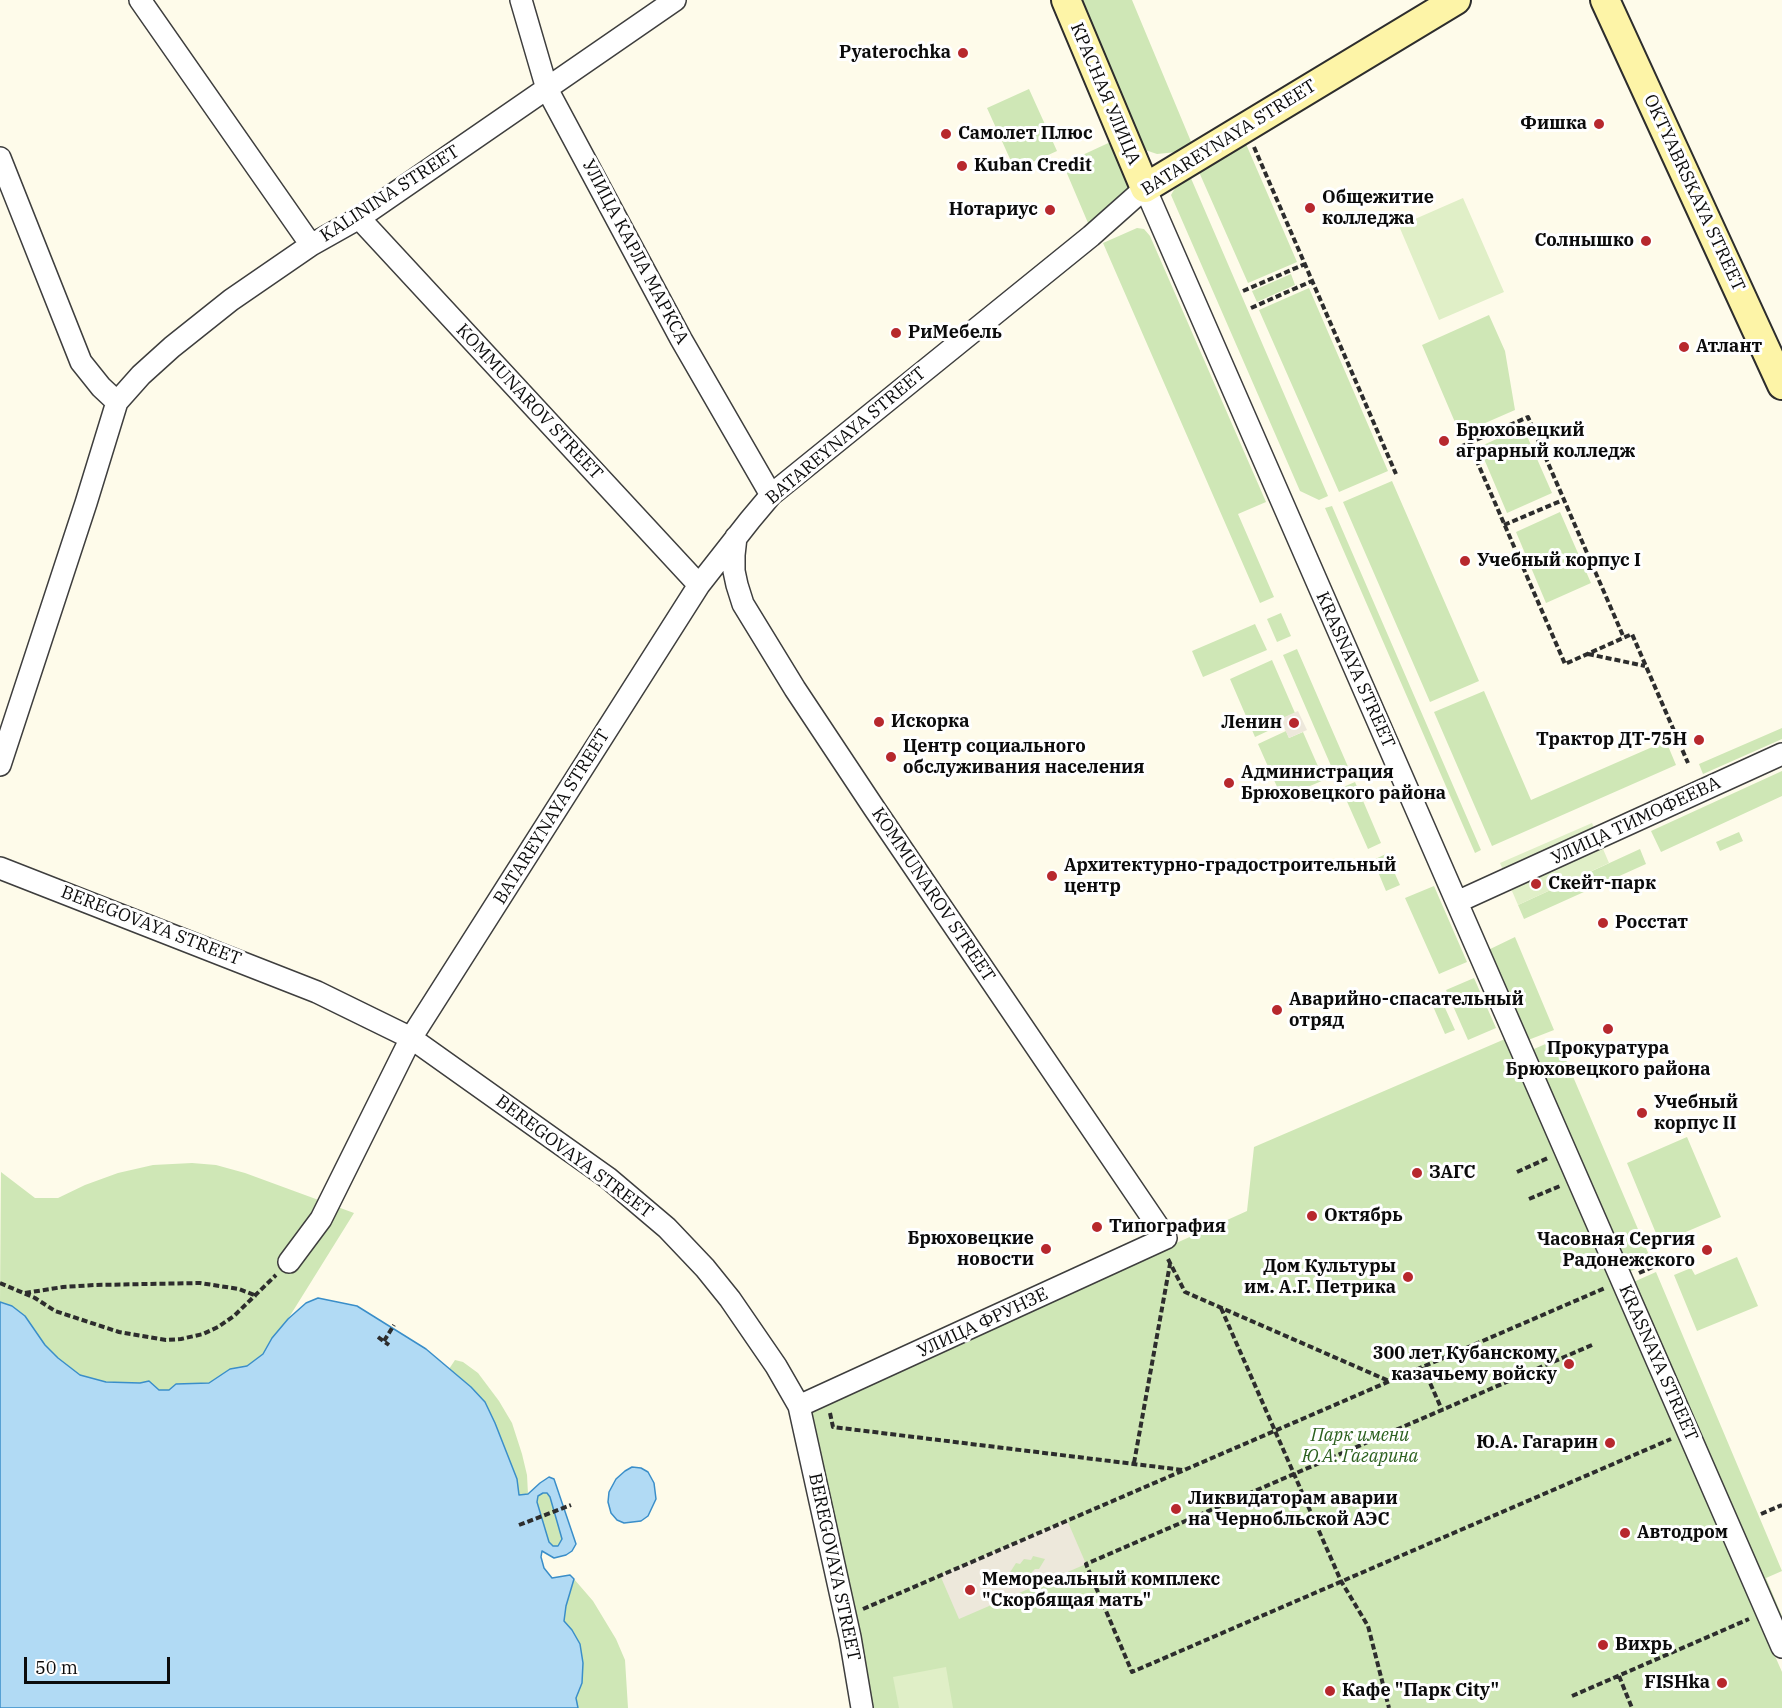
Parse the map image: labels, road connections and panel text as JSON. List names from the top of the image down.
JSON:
{
  "streets": {
    "street": [
      "КРАСНАЯ УЛИЦА",
      "BATAREYNAYA STREET",
      "OKTYABRSKAYA STREET",
      "KALININA STREET",
      "УЛИЦА КАРЛА МАРКСА",
      "KOMMUNAROV STREET",
      "KRASNAYA STREET",
      "УЛИЦА ТИМОФЕЕВА",
      "BEREGOVAYA STREET",
      "УЛИЦА ФРУНЗЕ"
    ]
  },
  "crossings": [
    ["КРАСНАЯ УЛИЦА", "BATAREYNAYA STREET"],
    ["КРАСНАЯ УЛИЦА", "KRASNAYA STREET"],
    ["BATAREYNAYA STREET", "УЛИЦА КАРЛА МАРКСА"],
    ["BATAREYNAYA STREET", "KOMMUNAROV STREET"],
    ["BATAREYNAYA STREET", "KRASNAYA STREET"],
    ["BATAREYNAYA STREET", "BEREGOVAYA STREET"],
    ["KALININA STREET", "УЛИЦА КАРЛА МАРКСА"],
    ["KALININA STREET", "KOMMUNAROV STREET"],
    ["KOMMUNAROV STREET", "УЛИЦА ФРУНЗЕ"],
    ["KRASNAYA STREET", "УЛИЦА ТИМОФЕЕВА"],
    ["BEREGOVAYA STREET", "УЛИЦА ФРУНЗЕ"]
  ],
  "parks": ["Парк имени Ю.А. Гагарина"],
  "places": [
    "Pyaterochka",
    "Фишка",
    "Самолет Плюс",
    "Kuban Credit",
    "Общежитие колледжа",
    "Нотариус",
    "Солнышко",
    "РиМебель",
    "Атлант",
    "Брюховецкий аграрный колледж",
    "Учебный корпус I",
    "Искорка",
    "Ленин",
    "Трактор ДТ-75Н",
    "Центр социального обслуживания населения",
    "Администрация Брюховецкого района",
    "Архитектурно-градостроительный центр",
    "Скейт-парк",
    "Росстат",
    "Аварийно-спасательный отряд",
    "Прокуратура Брюховецкого района",
    "Учебный корпус II",
    "ЗАГС",
    "Октябрь",
    "Типография",
    "Брюховецкие новости",
    "Часовная Сергия Радонежского",
    "Дом Культуры им. А.Г. Петрика",
    "300 лет Кубанскому казачьему войску",
    "Ю.А. Гагарин",
    "Ликвидаторам аварии на Чернобльской АЭС",
    "Автодром",
    "Мемореальный комплекс \"Cкорбящая мать\"",
    "Вихрь",
    "FISHka",
    "Кафе \"Парк City\""
  ],
  "scale_bar": "50 m"
}
